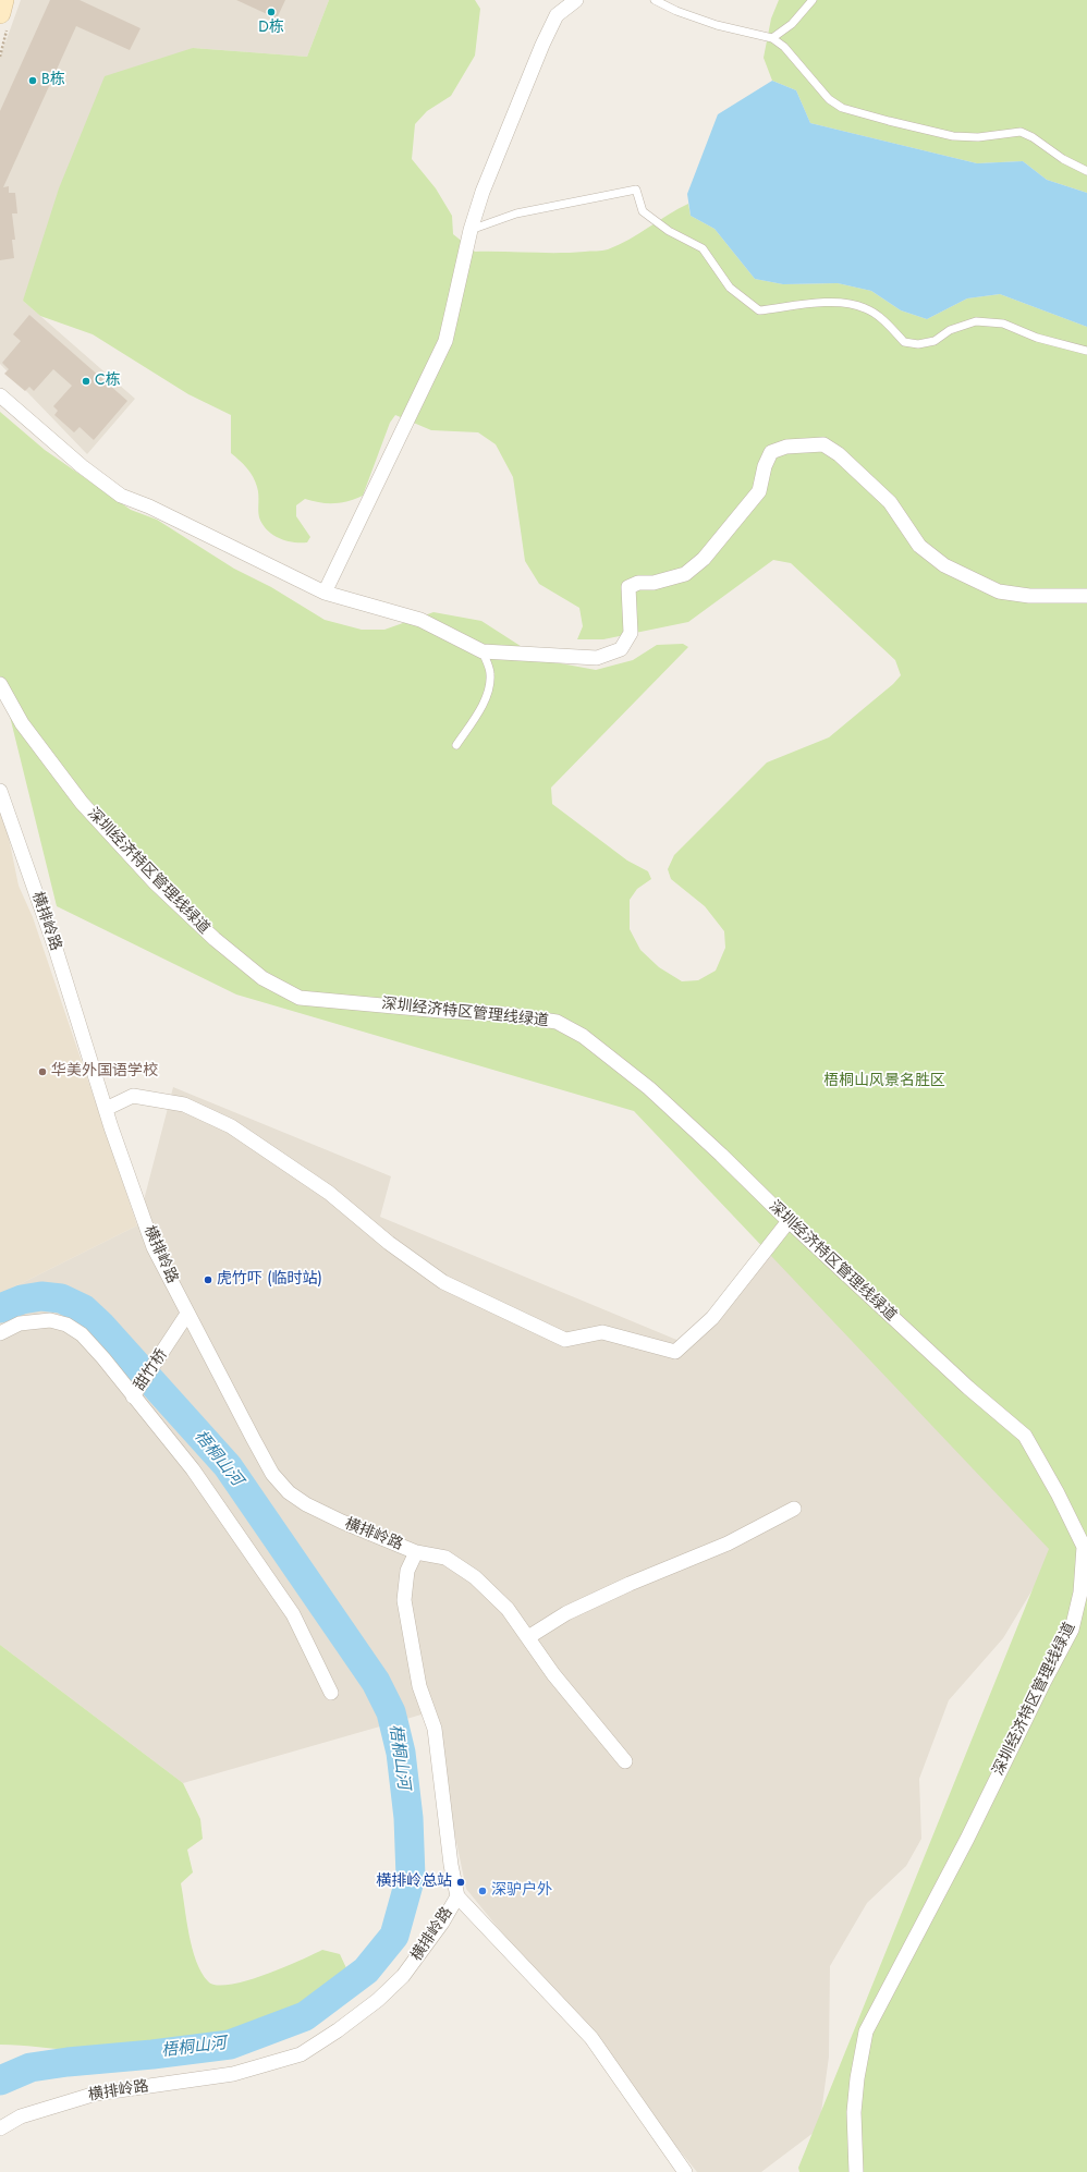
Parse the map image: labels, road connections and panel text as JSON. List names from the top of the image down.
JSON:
{
  "streets": {
    "street": ["深圳经济特区管理线绿道", "横排岭路", "甜竹桥"]
  },
  "crossings": [
    ["横排岭路", "甜竹桥"]
  ],
  "water": ["梧桐山河"],
  "parks": ["梧桐山风景名胜区"],
  "places": [
    "D栋",
    "B栋",
    "C栋",
    "华美外国语学校",
    "虎竹吓 (临时站)",
    "横排岭总站",
    "深驴户外"
  ]
}
